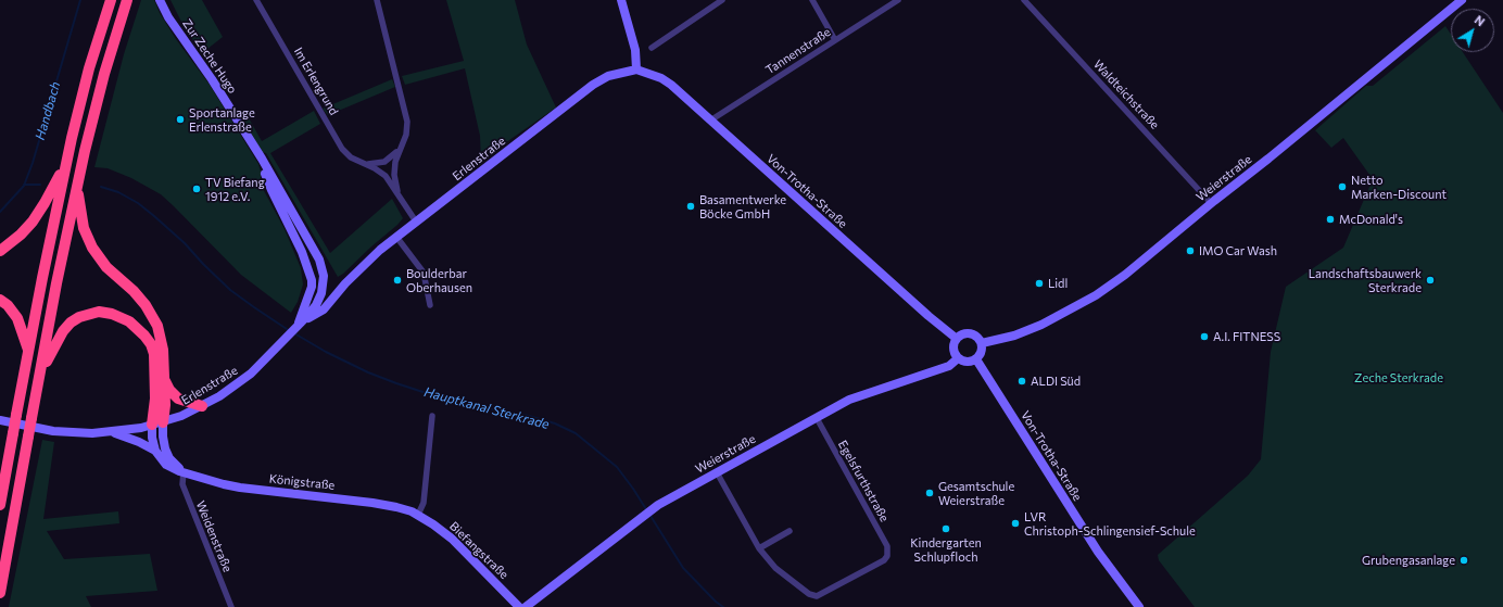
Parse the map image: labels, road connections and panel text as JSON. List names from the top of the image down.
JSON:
{
  "streets": {
    "main road": [
      "Zur Zeche Hugo",
      "Erlenstraße",
      "Weierstraße",
      "Von-Trotha-Straße",
      "Königstraße",
      "Biefangstraße"
    ],
    "street": [
      "Tannenstraße",
      "Im Erlengrund",
      "Waldteichstraße",
      "Egelsfurthstraße",
      "Weidenstraße"
    ]
  },
  "crossings": [
    ["Tannenstraße", "Von-Trotha-Straße"],
    ["Zur Zeche Hugo", "Erlenstraße"],
    ["Im Erlengrund", "Erlenstraße"],
    ["Waldteichstraße", "Weierstraße"],
    ["Erlenstraße", "Von-Trotha-Straße"],
    ["Weierstraße", "Von-Trotha-Straße"],
    ["Weierstraße", "Egelsfurthstraße"],
    ["Königstraße", "Weidenstraße"],
    ["Königstraße", "Biefangstraße"]
  ],
  "water": ["Handbach", "Hauptkanal Sterkrade"],
  "parks": ["Zeche Sterkrade"],
  "places": [
    "Sportanlage Erlenstraße",
    "Netto Marken-Discount",
    "TV Biefang 1912 e.V.",
    "Basamentwerke Böcke GmbH",
    "McDonald's",
    "IMO Car Wash",
    "Boulderbar Oberhausen",
    "Landschaftsbauwerk Sterkrade",
    "Lidl",
    "A.I. FITNESS",
    "ALDI Süd",
    "Gesamtschule Weierstraße",
    "LVR Christoph-Schlingensief-Schule",
    "Kindergarten Schlupfloch",
    "Grubengasanlage"
  ],
  "north": "top right"
}
